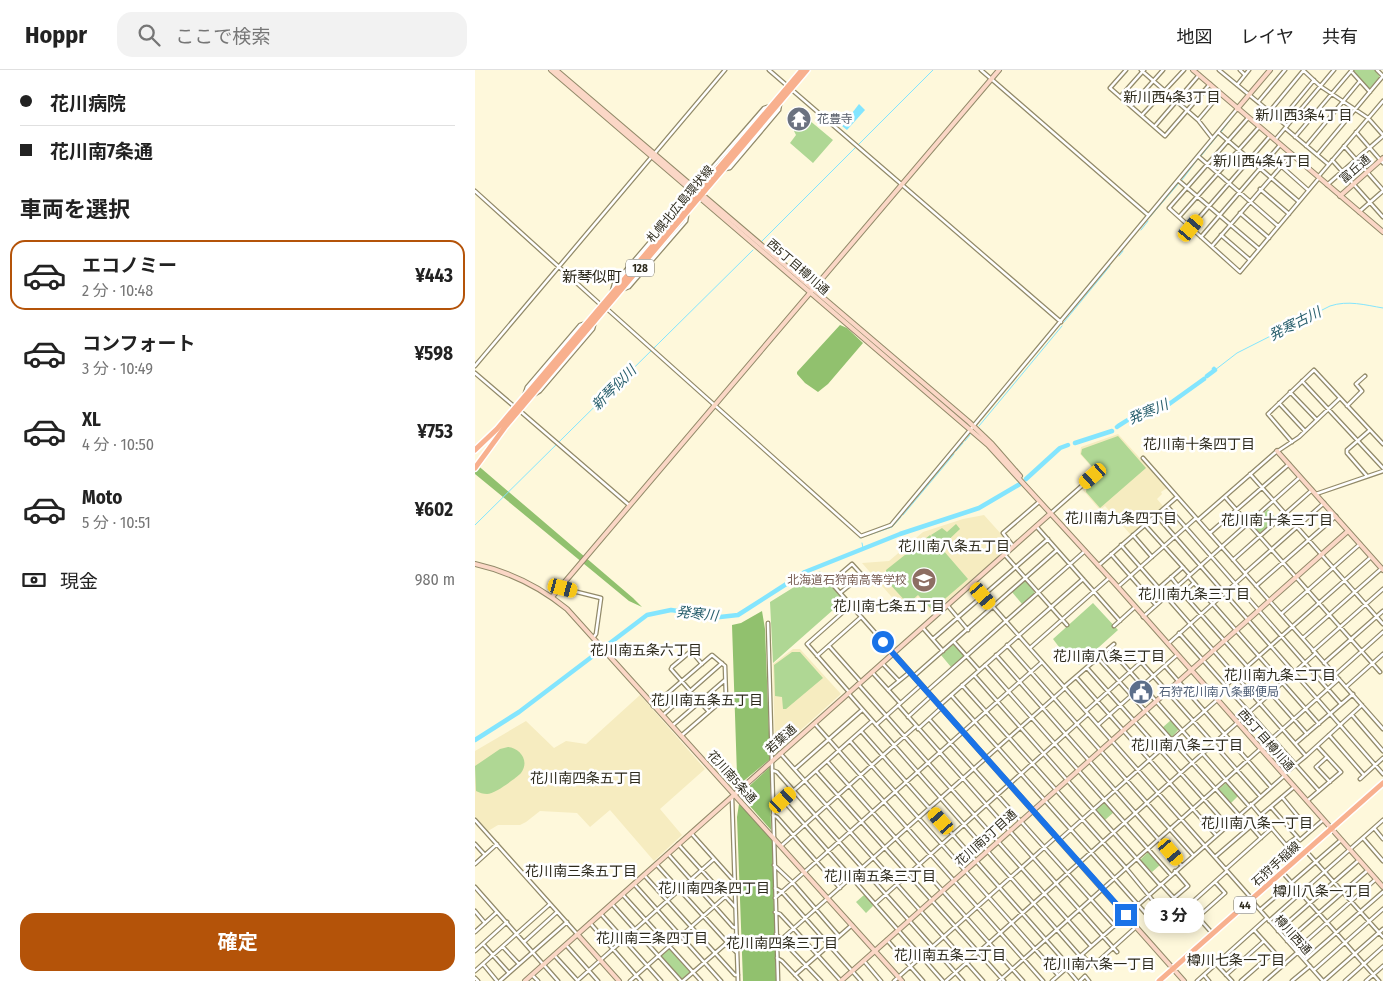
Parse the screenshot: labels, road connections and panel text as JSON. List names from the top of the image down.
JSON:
{
  "streets": {
    "main road": [
      "札幌北広島環状線",
      "128",
      "石狩手稲線",
      "44"
    ],
    "street": [
      "富丘通",
      "西5丁目樽川通",
      "若葉通",
      "花川南5条通",
      "花川南3丁目通",
      "樽川西通"
    ]
  },
  "crossings": [
    ["札幌北広島環状線", "西5丁目樽川通"],
    ["西5丁目樽川通", "若葉通"],
    ["西5丁目樽川通", "花川南3丁目通"],
    ["西5丁目樽川通", "石狩手稲線"],
    ["若葉通", "花川南5条通"],
    ["若葉通", "樽川西通"],
    ["花川南5条通", "花川南3丁目通"],
    ["花川南3丁目通", "樽川西通"],
    ["石狩手稲線", "樽川西通"]
  ],
  "districts": [
    "新川西4条3丁目",
    "新川西3条4丁目",
    "新川西4条4丁目",
    "新琴似町",
    "花川南十条四丁目",
    "花川南九条四丁目",
    "花川南十条三丁目",
    "花川南八条五丁目",
    "花川南九条三丁目",
    "花川南七条五丁目",
    "花川南五条六丁目",
    "花川南八条三丁目",
    "花川南九条二丁目",
    "花川南五条五丁目",
    "花川南八条二丁目",
    "花川南四条五丁目",
    "花川南八条一丁目",
    "花川南三条五丁目",
    "花川南五条三丁目",
    "花川南四条四丁目",
    "樽川八条一丁目",
    "花川南三条四丁目",
    "花川南四条三丁目",
    "花川南五条二丁目",
    "樽川七条一丁目",
    "花川南六条一丁目"
  ],
  "water": ["発寒古川", "新琴似川", "発寒川"],
  "places": {
    "temple": ["花豊寺"],
    "school or university": ["北海道石狩南高等学校"],
    "public building": ["石狩花川南八条郵便局"]
  },
  "page": {
    "header": "Hoppr",
    "search": "ここで検索",
    "nav": ["地図", "レイヤ", "共有"],
    "banner": ["花川病院", "花川南7条通"],
    "heading": "車両を選択",
    "list": [
      {
        "name": "エコノミー",
        "note": "2 分 · 10:48",
        "value": "¥443"
      },
      {
        "name": "コンフォート",
        "note": "3 分 · 10:49",
        "value": "¥598"
      },
      {
        "name": "XL",
        "note": "4 分 · 10:50",
        "value": "¥753"
      },
      {
        "name": "Moto",
        "note": "5 分 · 10:51",
        "value": "¥602"
      }
    ],
    "pay": ["現金", "980 m"],
    "bubble": "3 分",
    "buttons": "確定"
  }
}
